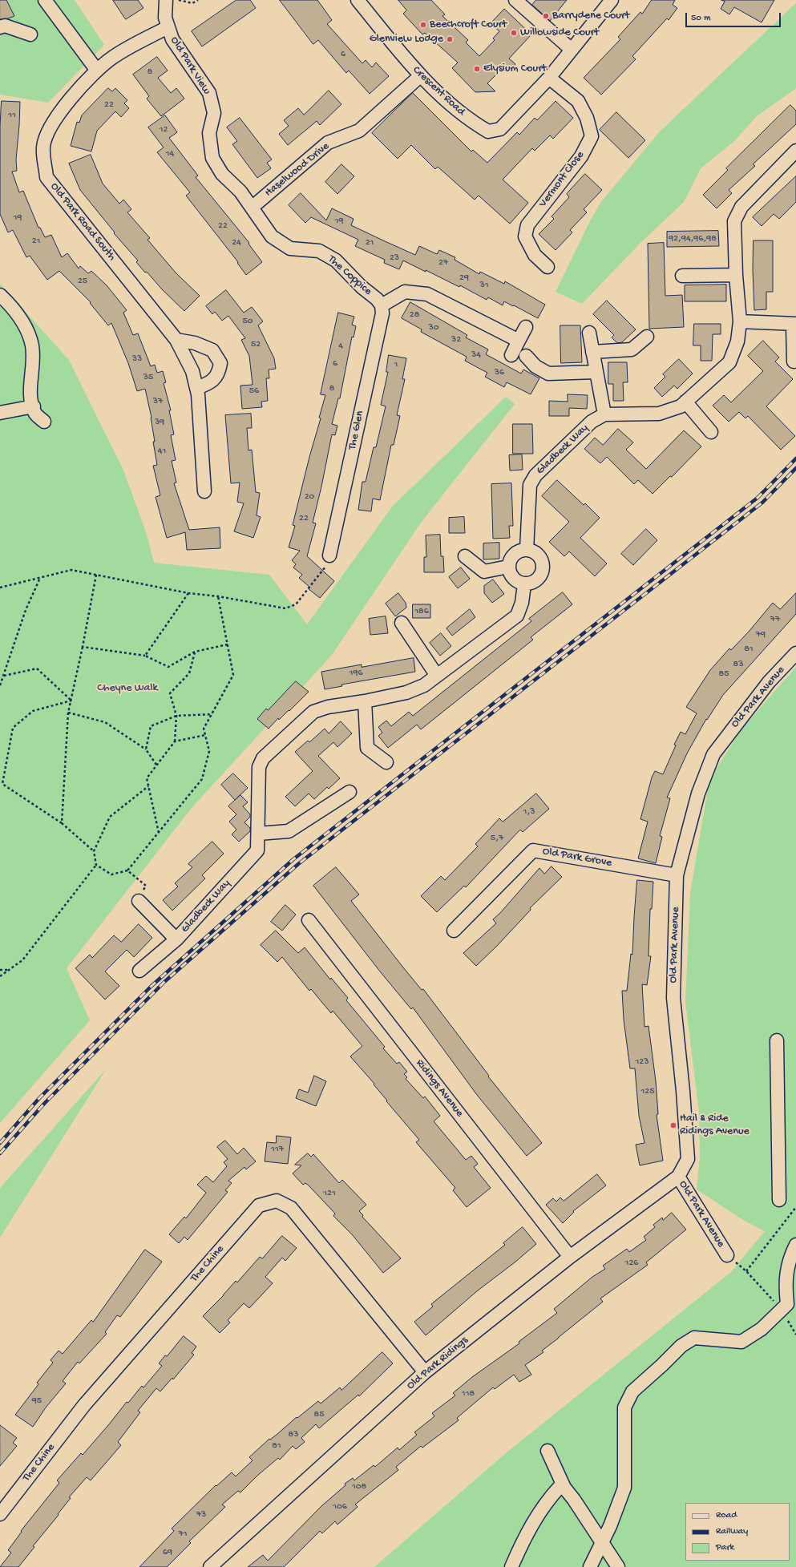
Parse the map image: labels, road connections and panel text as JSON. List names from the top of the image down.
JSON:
{
  "streets": {
    "street": [
      "Old Park View",
      "Crescent Road",
      "Haselwood Drive",
      "Vermont Close",
      "Old Park Road South",
      "The Coppice",
      "The Glen",
      "Gladbeck Way",
      "Old Park Avenue",
      "Old Park Grove",
      "Ridings Avenue",
      "The Chine",
      "Old Park Ridings"
    ]
  },
  "crossings": [
    ["Old Park View", "Old Park Road South"],
    ["Old Park View", "The Coppice"],
    ["Crescent Road", "Haselwood Drive"],
    ["Crescent Road", "Vermont Close"],
    ["Haselwood Drive", "The Coppice"],
    ["The Coppice", "The Glen"],
    ["Old Park Avenue", "Old Park Grove"],
    ["Old Park Avenue", "Old Park Ridings"],
    ["Ridings Avenue", "Old Park Ridings"],
    ["The Chine", "Old Park Ridings"]
  ],
  "parks": ["Cheyne Walk"],
  "places": [
    "Barrydene Court",
    "Beechcroft Court",
    "Willowside Court",
    "Glenview Lodge",
    "Elysium Court",
    "Hail & Ride Ridings Avenue"
  ],
  "house_numbers": [
    "6",
    "8",
    "22",
    "11",
    "12",
    "14",
    "19",
    "19",
    "22",
    "92,94,96,98",
    "21",
    "24",
    "21",
    "23",
    "27",
    "29",
    "25",
    "31",
    "28",
    "50",
    "30",
    "32",
    "52",
    "4",
    "34",
    "33",
    "6",
    "1",
    "36",
    "35",
    "8",
    "56",
    "37",
    "39",
    "41",
    "20",
    "22",
    "186",
    "77",
    "79",
    "81",
    "83",
    "196",
    "85",
    "1,3",
    "5,7",
    "123",
    "125",
    "117",
    "121",
    "126",
    "118",
    "95",
    "85",
    "83",
    "81",
    "108",
    "106",
    "73",
    "71",
    "69"
  ],
  "legend": ["Road", "Railway", "Park"],
  "scale_bar": "50 m"
}
